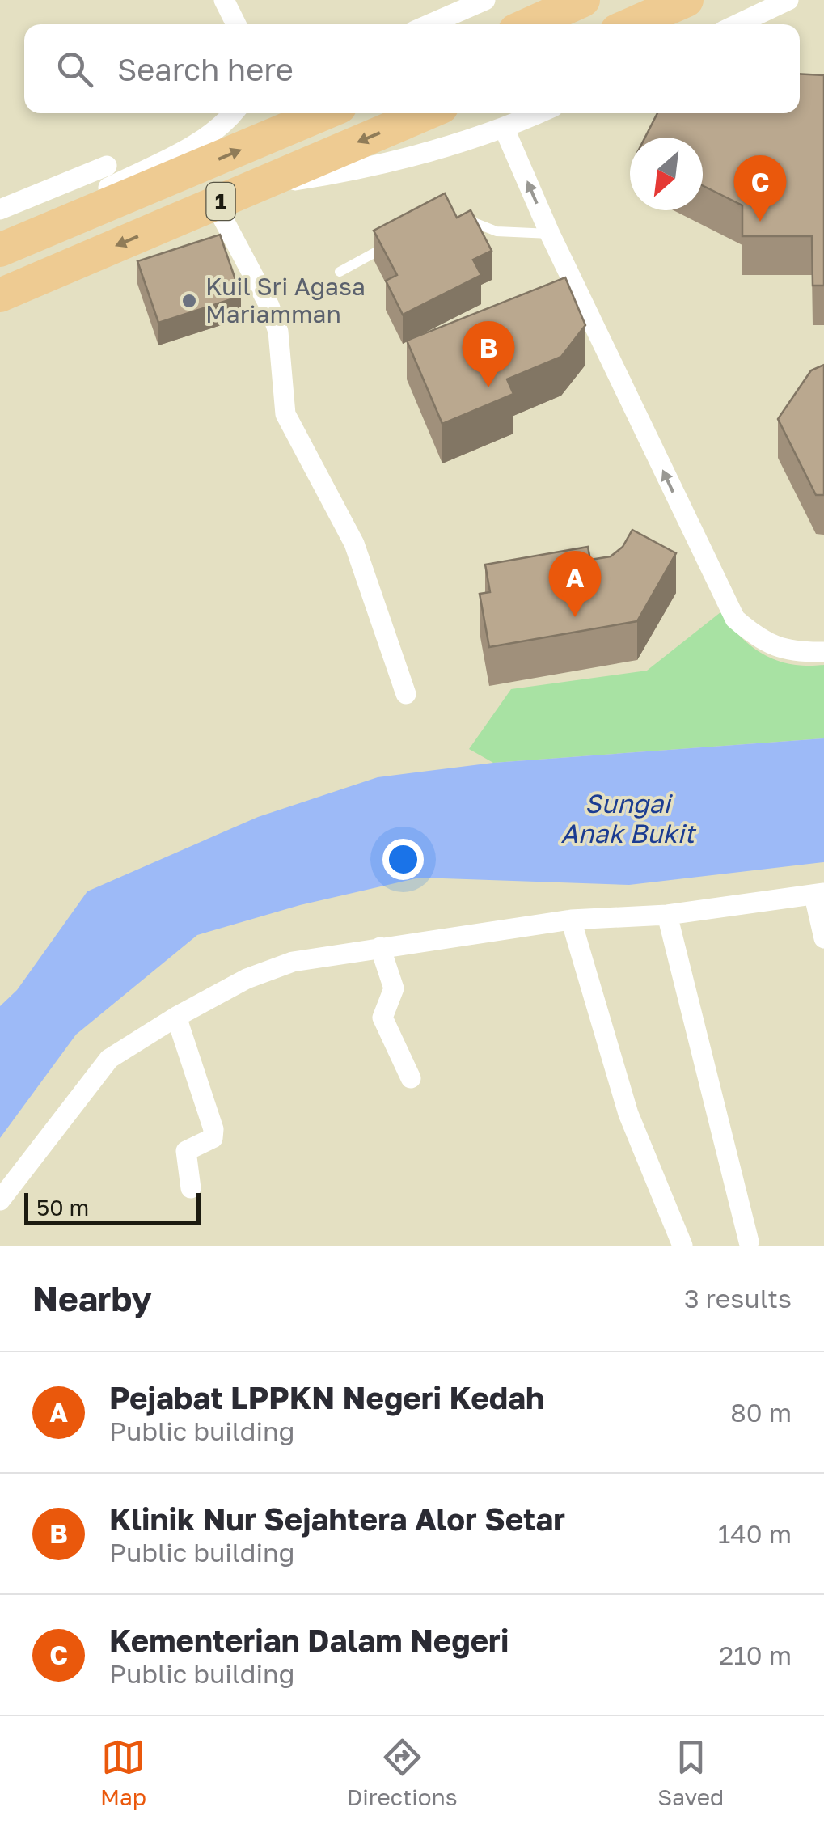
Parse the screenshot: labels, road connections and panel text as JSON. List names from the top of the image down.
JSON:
{
  "streets": {
    "highway": ["1"]
  },
  "water": ["Sungai Anak Bukit"],
  "places": ["Kuil Sri Agasa Mariamman"],
  "scale_bar": "50 m",
  "north": "bottom left",
  "page": {
    "search": "Search here",
    "pins": ["C", "B", "A"],
    "scale": "50 m",
    "heading": ["Nearby", "3 results"],
    "list": [
      {
        "mark": "A",
        "name": "Pejabat LPPKN Negeri Kedah",
        "note": "Public building",
        "value": "80 m"
      },
      {
        "mark": "B",
        "name": "Klinik Nur Sejahtera Alor Setar",
        "note": "Public building",
        "value": "140 m"
      },
      {
        "mark": "C",
        "name": "Kementerian Dalam Negeri",
        "note": "Public building",
        "value": "210 m"
      }
    ],
    "nav": ["Map", "Directions", "Saved"]
  }
}
